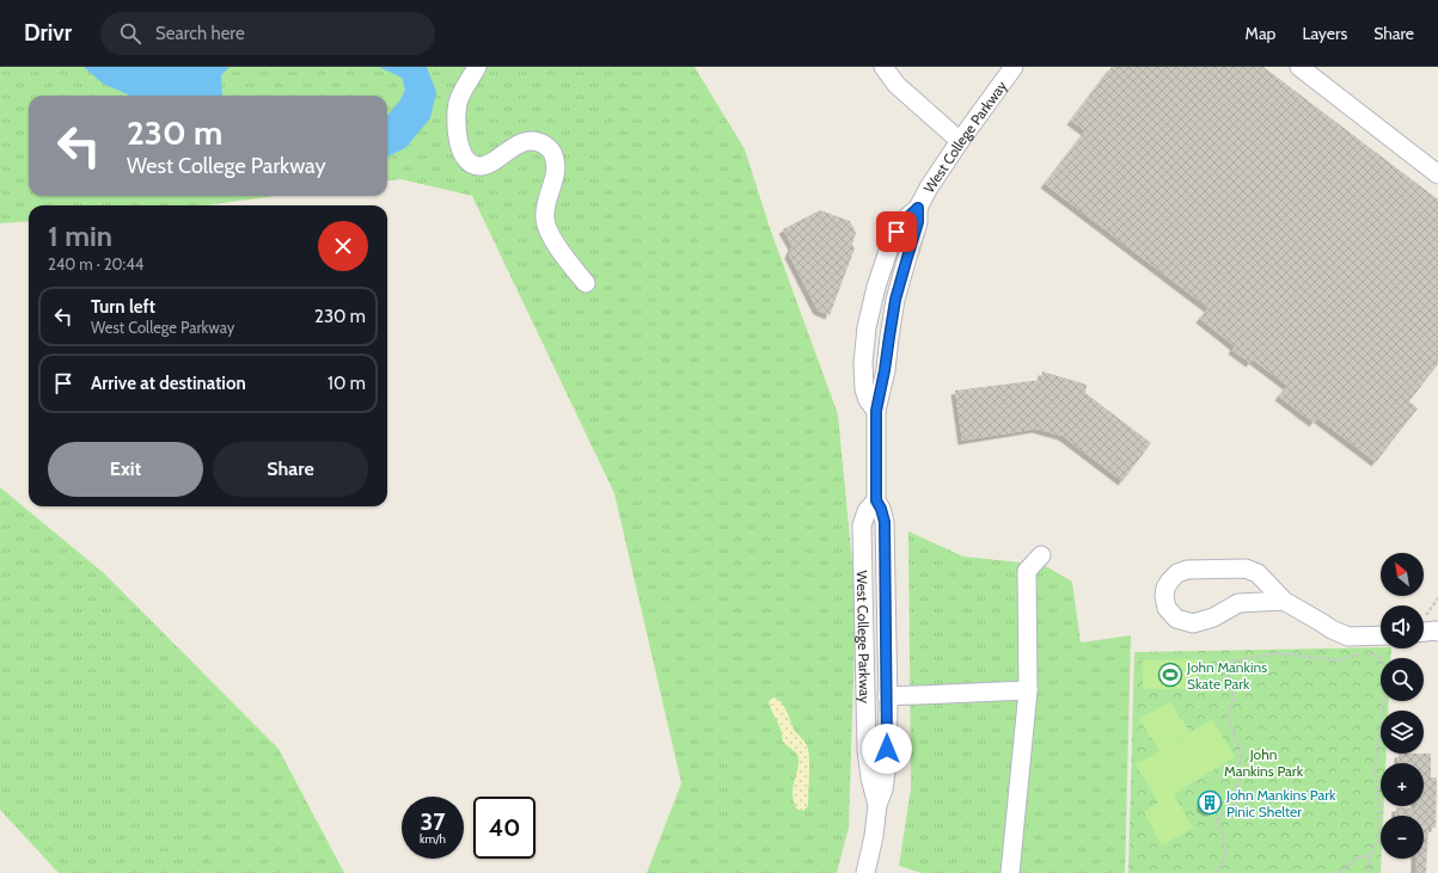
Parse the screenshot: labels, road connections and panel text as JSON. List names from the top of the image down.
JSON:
{
  "streets": {
    "street": ["West College Parkway"]
  },
  "parks": ["John Mankins Park"],
  "places": {
    "sports": ["John Mankins Skate Park"],
    "building": ["John Mankins Park Pinic Shelter"]
  },
  "north": "top left",
  "page": {
    "header": "Drivr",
    "search": "Search here",
    "nav": ["Map", "Layers", "Share"],
    "turn": ["230 m", "West College Parkway"],
    "heading": ["1 min", "240 m · 20:44"],
    "list": [
      {
        "name": "Turn left",
        "note": "West College Parkway",
        "value": "230 m"
      },
      {
        "name": "Arrive at destination",
        "value": "10 m"
      }
    ],
    "buttons": ["Exit", "Share"],
    "map_buttons": ["+", "−"],
    "speed": "37 km/h",
    "limit": "40"
  }
}
